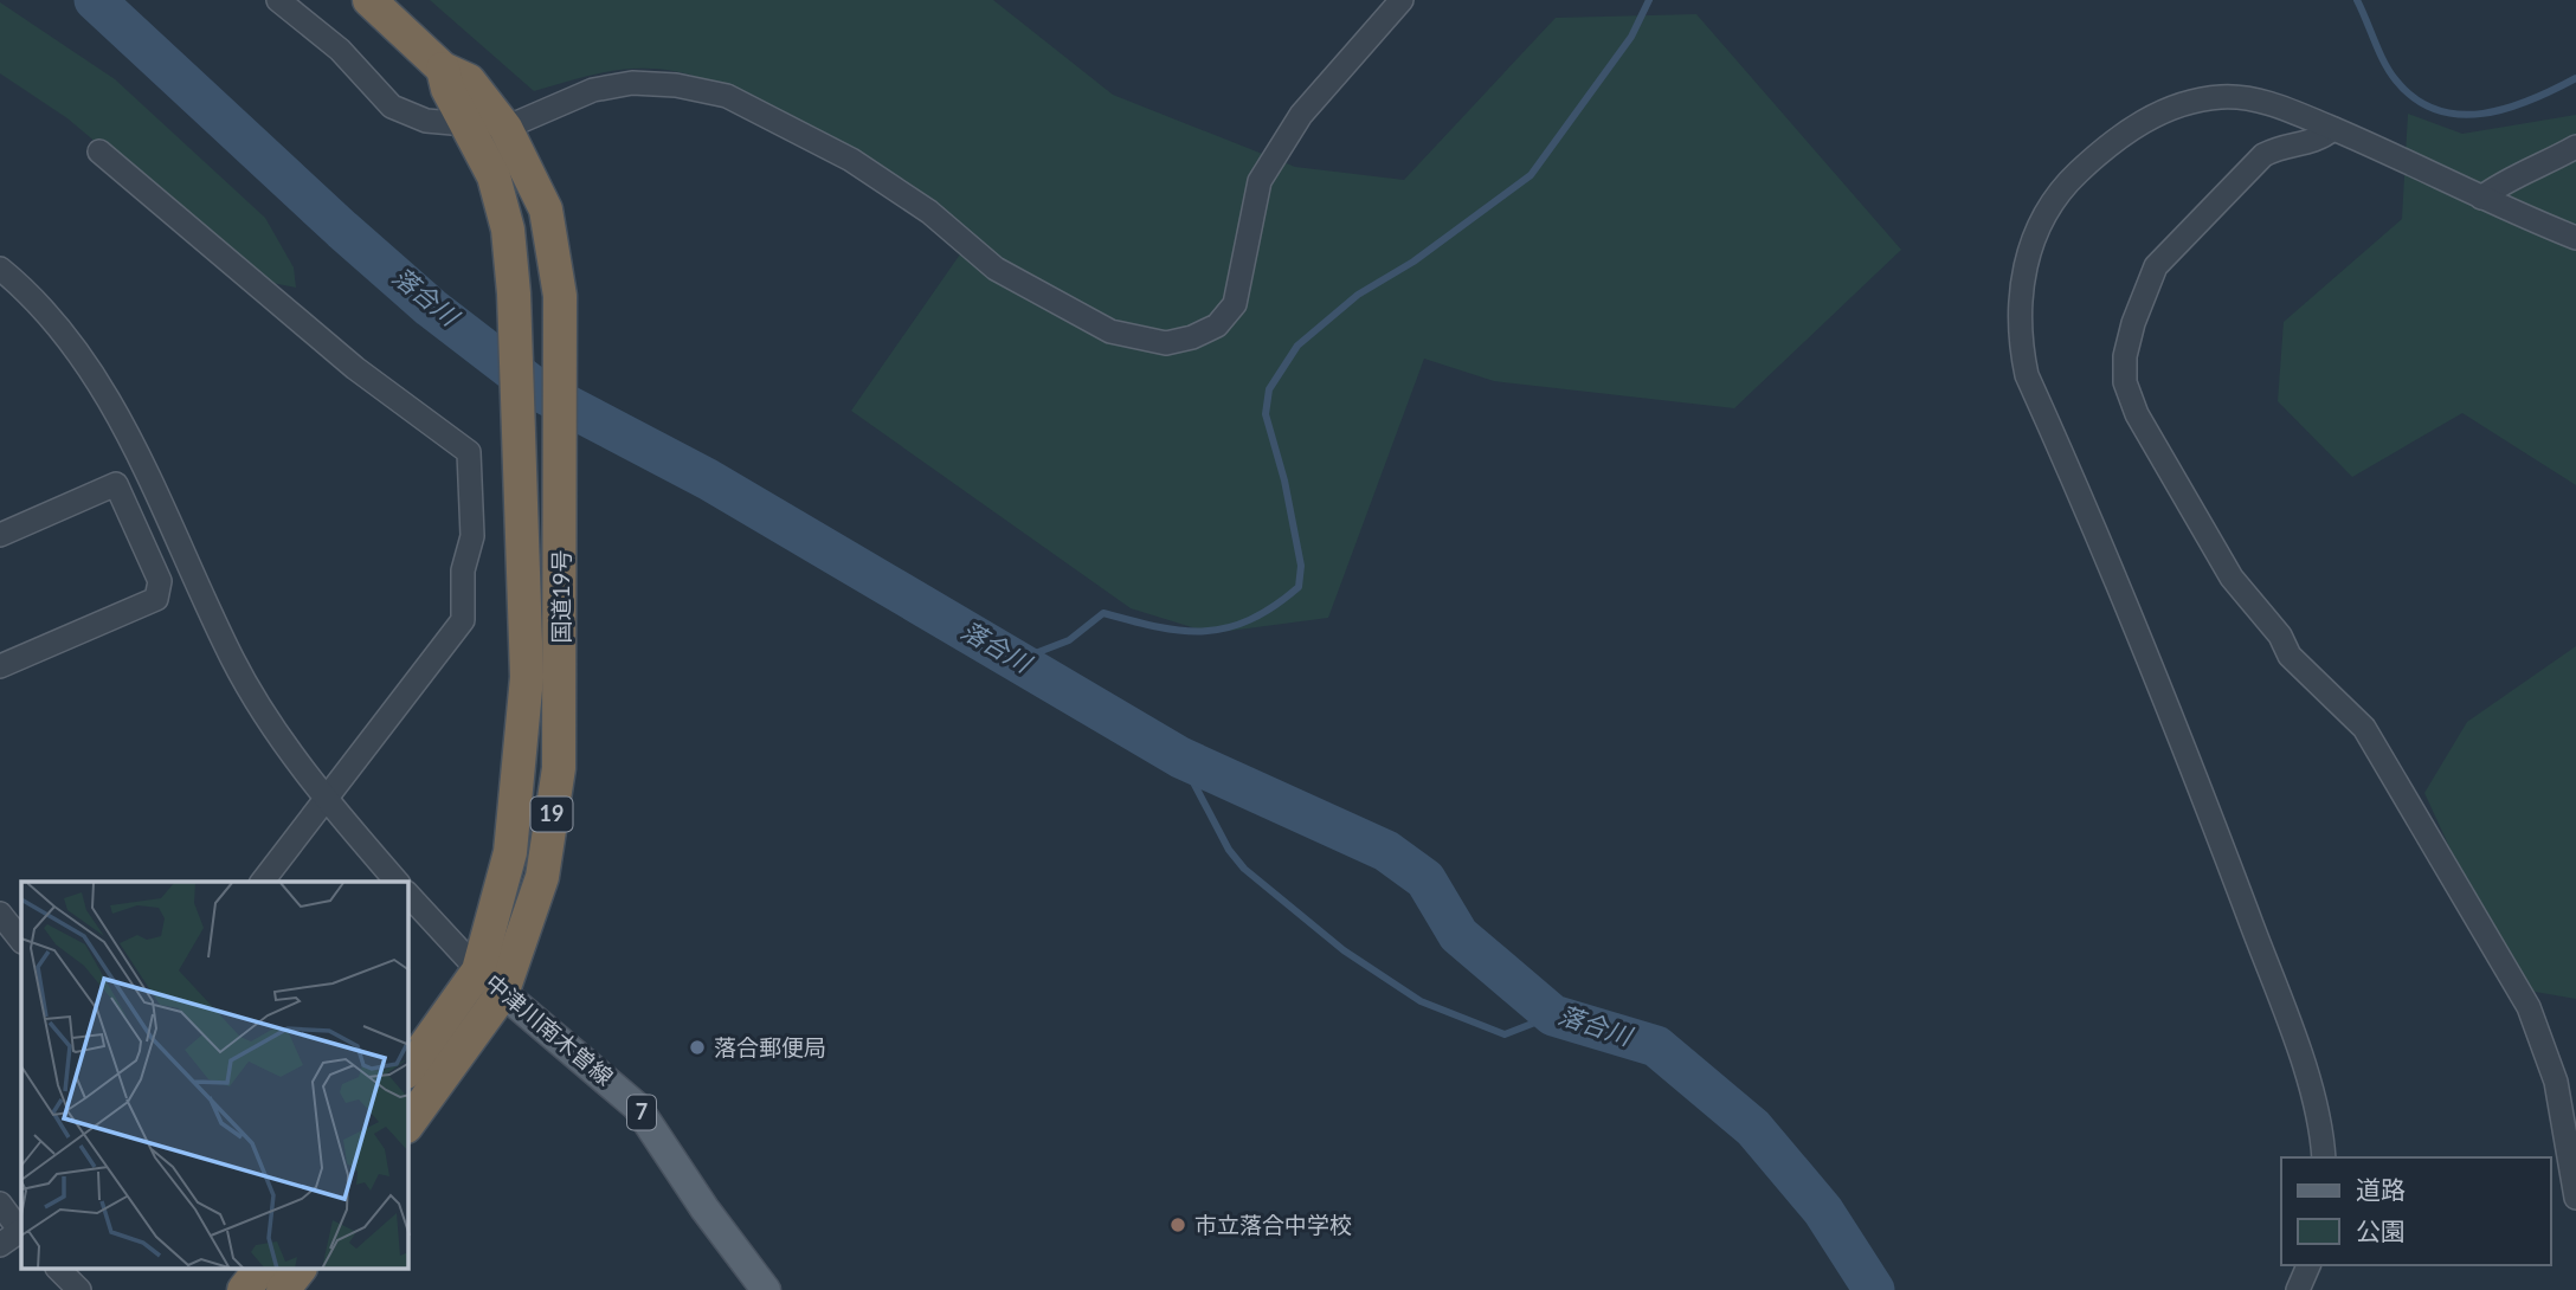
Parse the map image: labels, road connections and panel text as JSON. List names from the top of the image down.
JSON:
{
  "streets": {
    "highway": ["国道19号", "19"],
    "main road": ["中津川南木曽線", "7"]
  },
  "crossings": [
    ["国道19号", "中津川南木曽線"]
  ],
  "water": ["落合川"],
  "places": ["落合郵便局", "市立落合中学校"],
  "legend": ["道路", "公園"]
}
